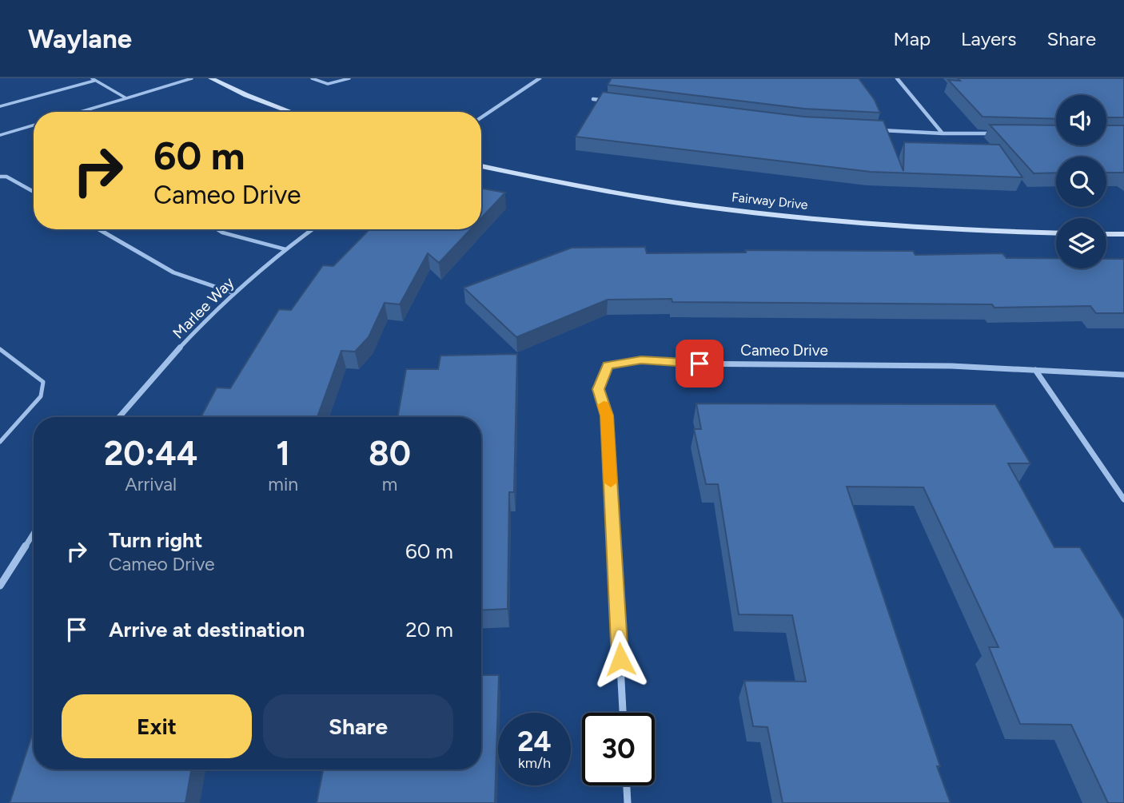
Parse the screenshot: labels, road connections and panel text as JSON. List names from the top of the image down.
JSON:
{
  "streets": {
    "street": ["Fairway Drive", "Marlee Way", "Cameo Drive"]
  },
  "page": {
    "header": "Waylane",
    "nav": ["Map", "Layers", "Share"],
    "turn": ["60 m", "Cameo Drive"],
    "eta": [
      "20:44",
      "Arrival",
      "1",
      "min",
      "80",
      "m"
    ],
    "list": [
      {
        "name": "Turn right",
        "note": "Cameo Drive",
        "value": "60 m"
      },
      {
        "name": "Arrive at destination",
        "value": "20 m"
      }
    ],
    "buttons": ["Exit", "Share"],
    "speed": "24 km/h",
    "limit": "30"
  }
}
